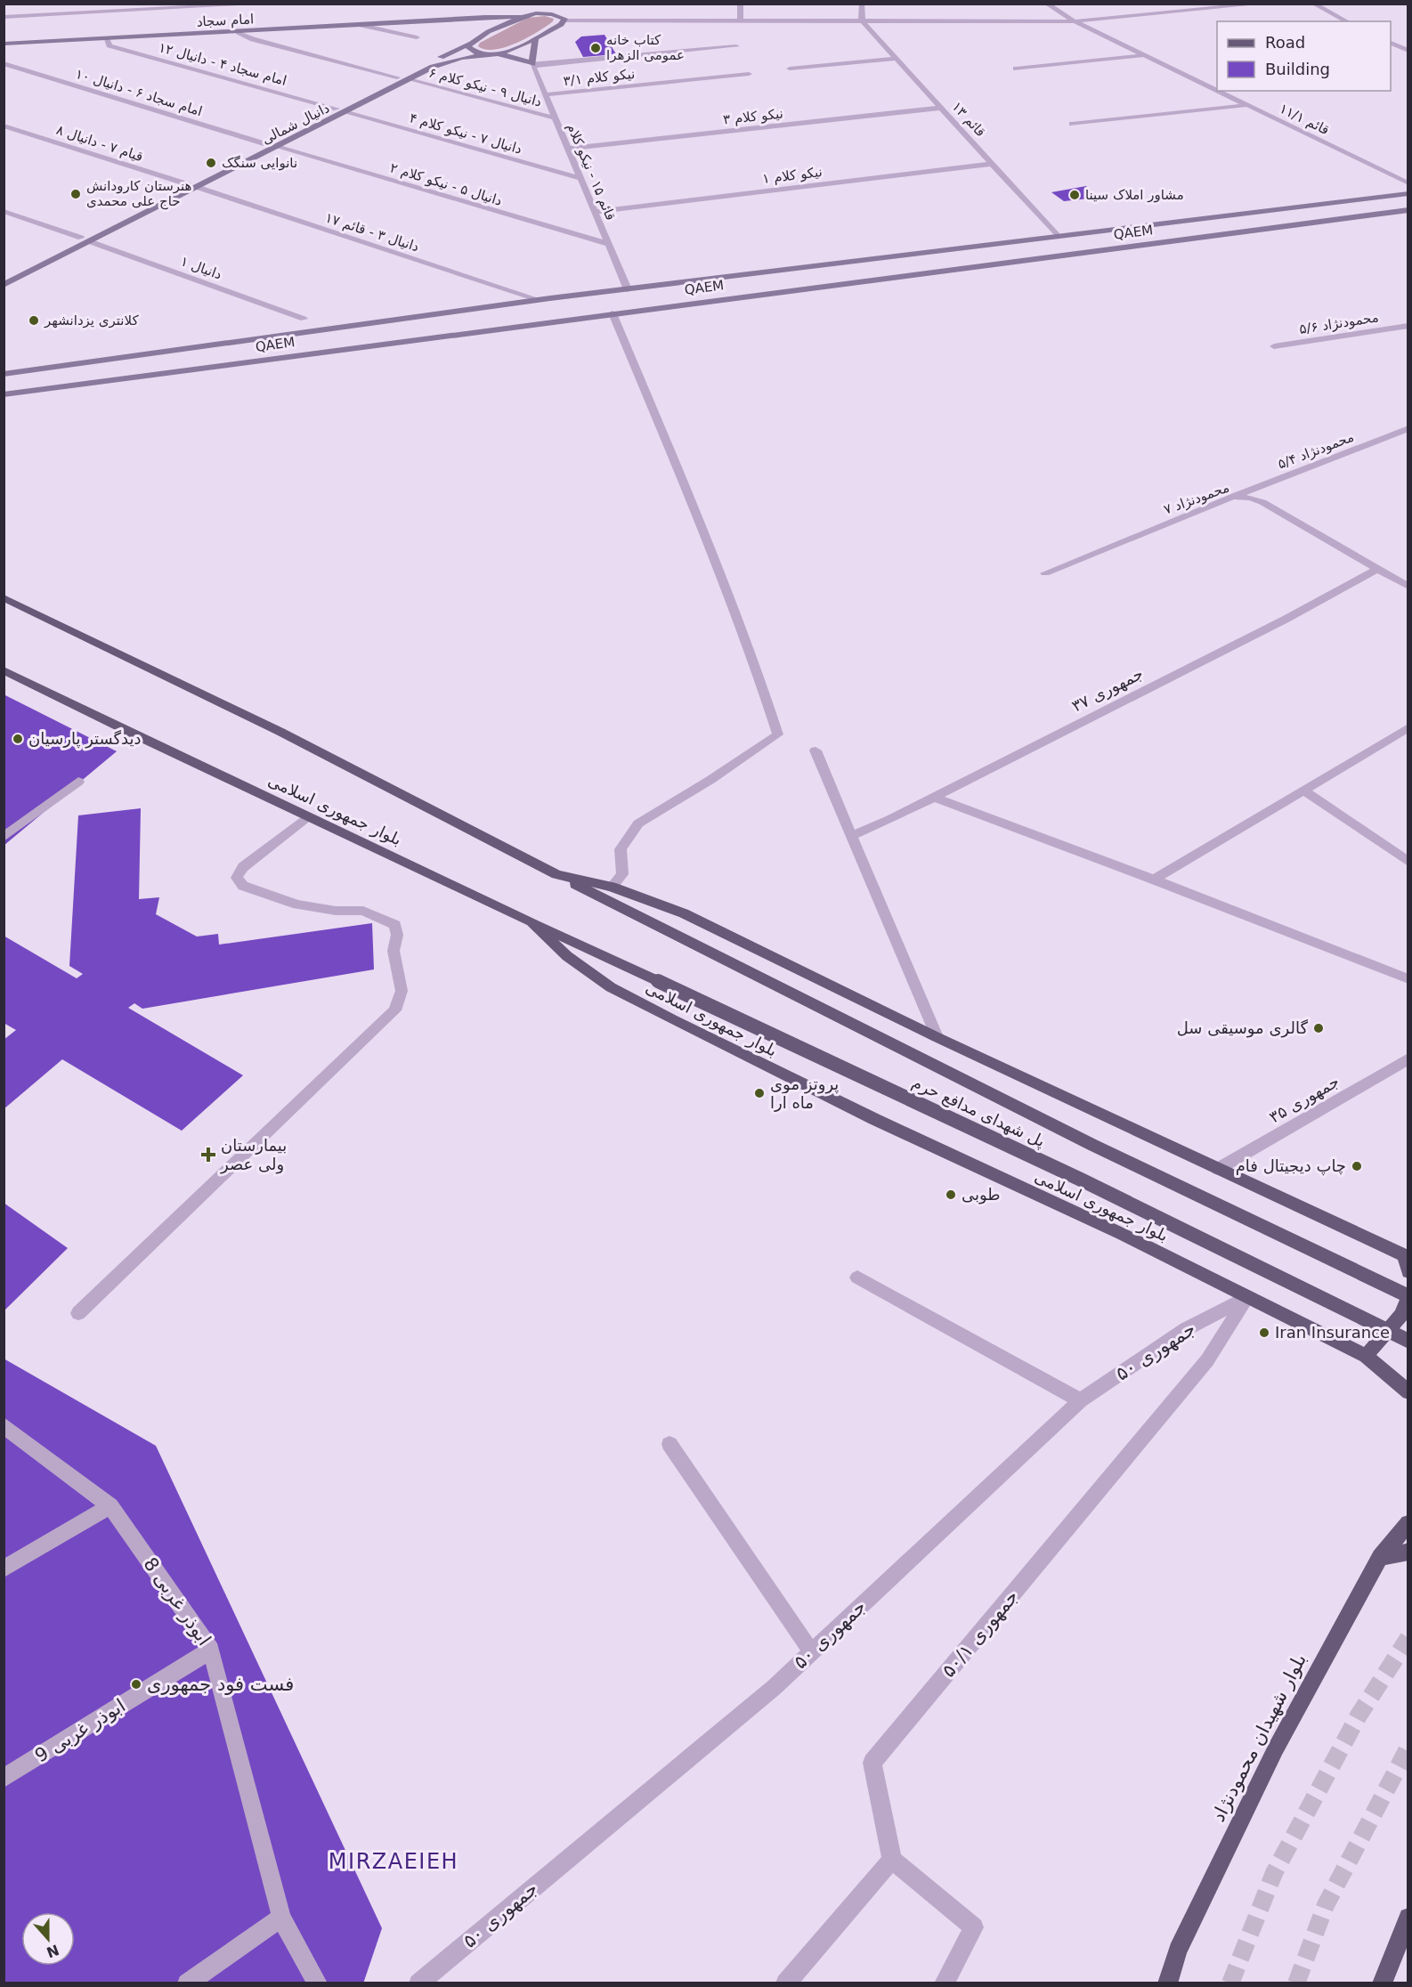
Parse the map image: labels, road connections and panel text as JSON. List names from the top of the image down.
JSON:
{
  "streets": {
    "main road": [
      "امام سجاد",
      "دانیال شمالی",
      "QAEM",
      "بلوار جمهوری اسلامی",
      "پل شهدای مدافع حرم",
      "بلوار شهیدان محمودنژاد"
    ],
    "street": [
      "امام سجاد ۴ - دانیال ۱۲",
      "نیکو کلام ۳/۱",
      "دانیال ۹ - نیکو کلام ۶",
      "امام سجاد ۶ - دانیال ۱۰",
      "نیکو کلام ۳",
      "قائم ۱۳",
      "قائم ۱۱/۱",
      "دانیال ۷ - نیکو کلام ۴",
      "قیام ۷ - دانیال ۸",
      "قائم ۱۵ - نیکو کلام",
      "نیکو کلام ۱",
      "دانیال ۵ - نیکو کلام ۲",
      "دانیال ۳ - قائم ۱۷",
      "دانیال ۱",
      "محمودنژاد ۵/۶",
      "محمودنژاد ۵/۴",
      "محمودنژاد ۷",
      "جمهوری ۳۷",
      "جمهوری ۳۵",
      "جمهوری ۵۰",
      "ابوذر غربی 8",
      "جمهوری ۵۰/۱",
      "ابوذر غربی 9"
    ]
  },
  "crossings": [
    ["امام سجاد", "امام سجاد ۴ - دانیال ۱۲"],
    ["امام سجاد", "دانیال شمالی"],
    ["امام سجاد ۴ - دانیال ۱۲", "دانیال شمالی"],
    ["امام سجاد ۴ - دانیال ۱۲", "دانیال ۷ - نیکو کلام ۴"],
    ["نیکو کلام ۳/۱", "قائم ۱۵ - نیکو کلام"],
    ["دانیال ۹ - نیکو کلام ۶", "دانیال شمالی"],
    ["دانیال ۹ - نیکو کلام ۶", "قائم ۱۵ - نیکو کلام"],
    ["امام سجاد ۶ - دانیال ۱۰", "دانیال شمالی"],
    ["نیکو کلام ۳", "قائم ۱۳"],
    ["نیکو کلام ۳", "قائم ۱۵ - نیکو کلام"],
    ["قائم ۱۳", "نیکو کلام ۱"],
    ["قائم ۱۳", "QAEM"],
    ["دانیال شمالی", "دانیال ۷ - نیکو کلام ۴"],
    ["دانیال شمالی", "قیام ۷ - دانیال ۸"],
    ["دانیال شمالی", "دانیال ۵ - نیکو کلام ۲"],
    ["دانیال شمالی", "دانیال ۳ - قائم ۱۷"],
    ["دانیال شمالی", "دانیال ۱"],
    ["دانیال ۷ - نیکو کلام ۴", "قائم ۱۵ - نیکو کلام"],
    ["قائم ۱۵ - نیکو کلام", "نیکو کلام ۱"],
    ["قائم ۱۵ - نیکو کلام", "دانیال ۵ - نیکو کلام ۲"],
    ["قائم ۱۵ - نیکو کلام", "QAEM"],
    ["دانیال ۳ - قائم ۱۷", "QAEM"],
    ["محمودنژاد ۵/۴", "محمودنژاد ۷"],
    ["محمودنژاد ۷", "جمهوری ۳۷"],
    ["بلوار جمهوری اسلامی", "پل شهدای مدافع حرم"],
    ["بلوار جمهوری اسلامی", "جمهوری ۵۰"],
    ["بلوار جمهوری اسلامی", "جمهوری ۵۰/۱"],
    ["جمهوری ۵۰", "جمهوری ۵۰/۱"],
    ["ابوذر غربی 8", "ابوذر غربی 9"]
  ],
  "districts": ["MIRZAEIEH"],
  "places": {
    "other": [
      "کتاب خانه عمومی الزهرا",
      "نانوایی سنگک",
      "هنرستان کارودانش حاج علی محمدی",
      "مشاور املاک سینا",
      "کلانتری یزدانشهر",
      "دیدگستر پارسیان",
      "گالری موسیقی سل",
      "پروتز موی ماه ارا",
      "چاپ دیجیتال فام",
      "طوبی",
      "Iran Insurance",
      "فست فود جمهوری"
    ],
    "health": ["بیمارستان ولی عصر"]
  },
  "legend": ["Road", "Building"],
  "north": "bottom"
}
